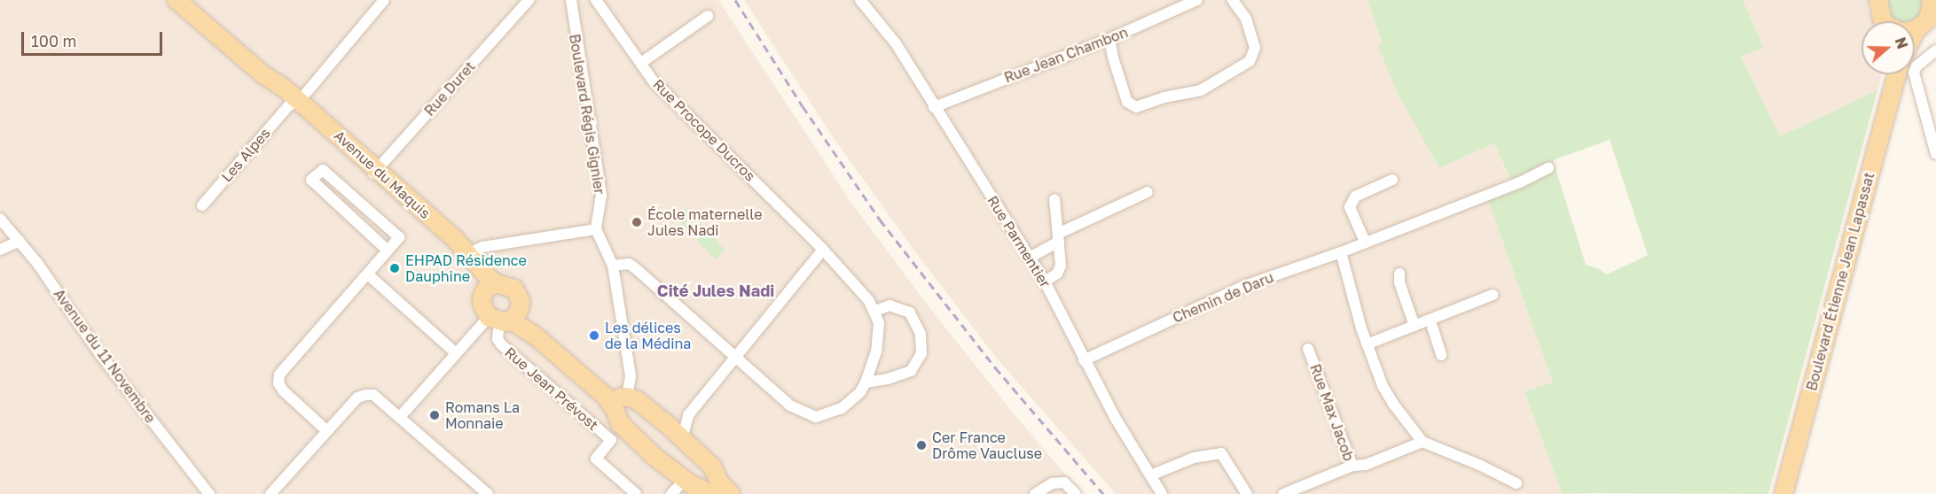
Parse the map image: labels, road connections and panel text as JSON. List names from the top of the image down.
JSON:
{
  "streets": {
    "main road": ["Avenue du Maquis", "Boulevard Étienne Jean Lapassat"],
    "street": [
      "Rue Jean Chambon",
      "Rue Duret",
      "Boulevard Régis Gignier",
      "Rue Procope Ducros",
      "Les Alpes",
      "Rue Parmentier",
      "Chemin de Daru",
      "Avenue du 11 Novembre",
      "Rue Jean Prévost",
      "Rue Max Jacob"
    ]
  },
  "crossings": [
    ["Rue Jean Chambon", "Rue Parmentier"],
    ["Rue Duret", "Avenue du Maquis"],
    ["Les Alpes", "Avenue du Maquis"],
    ["Avenue du Maquis", "Rue Jean Prévost"],
    ["Rue Parmentier", "Chemin de Daru"]
  ],
  "districts": ["Cité Jules Nadi"],
  "places": [
    "École maternelle Jules Nadi",
    "EHPAD Résidence Dauphine",
    "Les délices de la Médina",
    "Romans La Monnaie",
    "Cer France Drôme Vaucluse"
  ],
  "scale_bar": "100 m",
  "north": "right"
}
